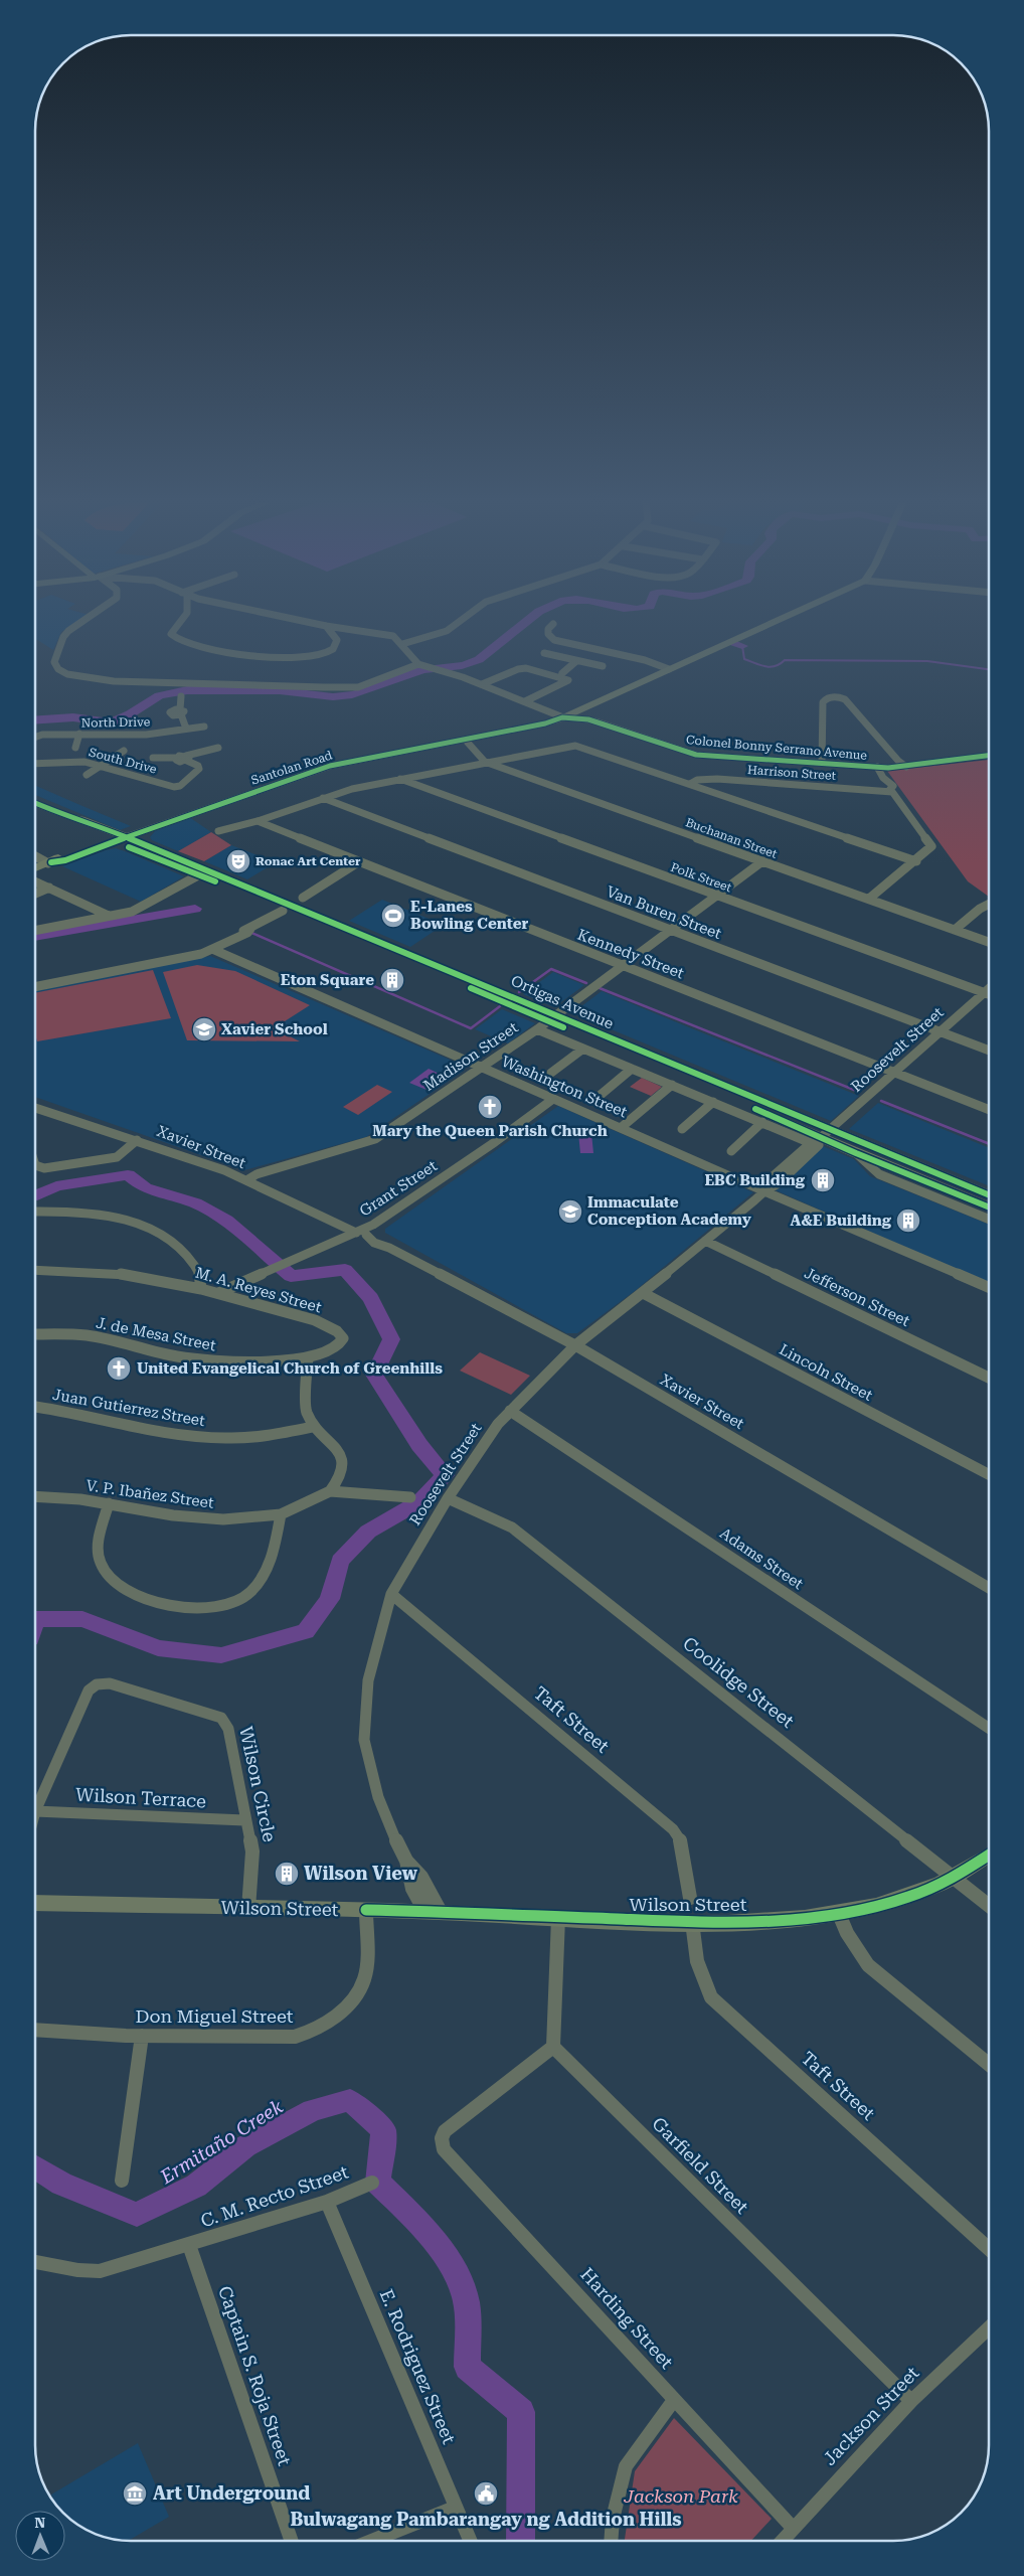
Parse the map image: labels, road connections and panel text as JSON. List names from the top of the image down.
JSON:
{
  "streets": {
    "main road": [
      "Colonel Bonny Serrano Avenue",
      "Santolan Road",
      "Ortigas Avenue",
      "Wilson Street"
    ],
    "street": [
      "North Drive",
      "South Drive",
      "Harrison Street",
      "Buchanan Street",
      "Polk Street",
      "Van Buren Street",
      "Kennedy Street",
      "Roosevelt Street",
      "Madison Street",
      "Washington Street",
      "Xavier Street",
      "Grant Street",
      "M. A. Reyes Street",
      "Jefferson Street",
      "J. de Mesa Street",
      "Lincoln Street",
      "Juan Gutierrez Street",
      "V. P. Ibañez Street",
      "Adams Street",
      "Coolidge Street",
      "Taft Street",
      "Wilson Circle",
      "Wilson Terrace",
      "Don Miguel Street",
      "Garfield Street",
      "C. M. Recto Street",
      "Harding Street",
      "E. Rodriguez Street",
      "Captain S. Roja Street",
      "Jackson Street"
    ]
  },
  "crossings": [
    ["Colonel Bonny Serrano Avenue", "Santolan Road"],
    ["Santolan Road", "Ortigas Avenue"],
    ["Buchanan Street", "Madison Street"],
    ["Polk Street", "Roosevelt Street"],
    ["Polk Street", "Madison Street"],
    ["Van Buren Street", "Roosevelt Street"],
    ["Van Buren Street", "Madison Street"],
    ["Kennedy Street", "Roosevelt Street"],
    ["Kennedy Street", "Madison Street"],
    ["Ortigas Avenue", "Roosevelt Street"],
    ["Ortigas Avenue", "Madison Street"],
    ["Roosevelt Street", "Washington Street"],
    ["Roosevelt Street", "Xavier Street"],
    ["Roosevelt Street", "Jefferson Street"],
    ["Roosevelt Street", "Lincoln Street"],
    ["Roosevelt Street", "Adams Street"],
    ["Roosevelt Street", "Coolidge Street"],
    ["Roosevelt Street", "Taft Street"],
    ["Roosevelt Street", "Wilson Street"],
    ["Madison Street", "Washington Street"],
    ["Madison Street", "Xavier Street"],
    ["Washington Street", "Grant Street"],
    ["Xavier Street", "Grant Street"],
    ["Grant Street", "M. A. Reyes Street"],
    ["M. A. Reyes Street", "J. de Mesa Street"],
    ["Coolidge Street", "Wilson Street"],
    ["Taft Street", "Wilson Street"],
    ["Wilson Circle", "Wilson Terrace"],
    ["Wilson Circle", "Wilson Street"],
    ["Wilson Street", "Don Miguel Street"],
    ["Garfield Street", "Harding Street"],
    ["Garfield Street", "Jackson Street"],
    ["C. M. Recto Street", "E. Rodriguez Street"],
    ["C. M. Recto Street", "Captain S. Roja Street"],
    ["Harding Street", "Jackson Street"]
  ],
  "water": ["Ermitaño Creek"],
  "parks": ["Jackson Park"],
  "places": {
    "theatre": ["Ronac Art Center"],
    "sports": ["E-Lanes Bowling Center"],
    "building": [
      "Eton Square",
      "EBC Building",
      "A&E Building",
      "Wilson View"
    ],
    "school or university": ["Xavier School", "Immaculate Conception Academy"],
    "church": ["Mary the Queen Parish Church", "United Evangelical Church of Greenhills"],
    "museum": ["Art Underground"],
    "public building": ["Bulwagang Pambarangay ng Addition Hills"]
  },
  "north": "top"
}
